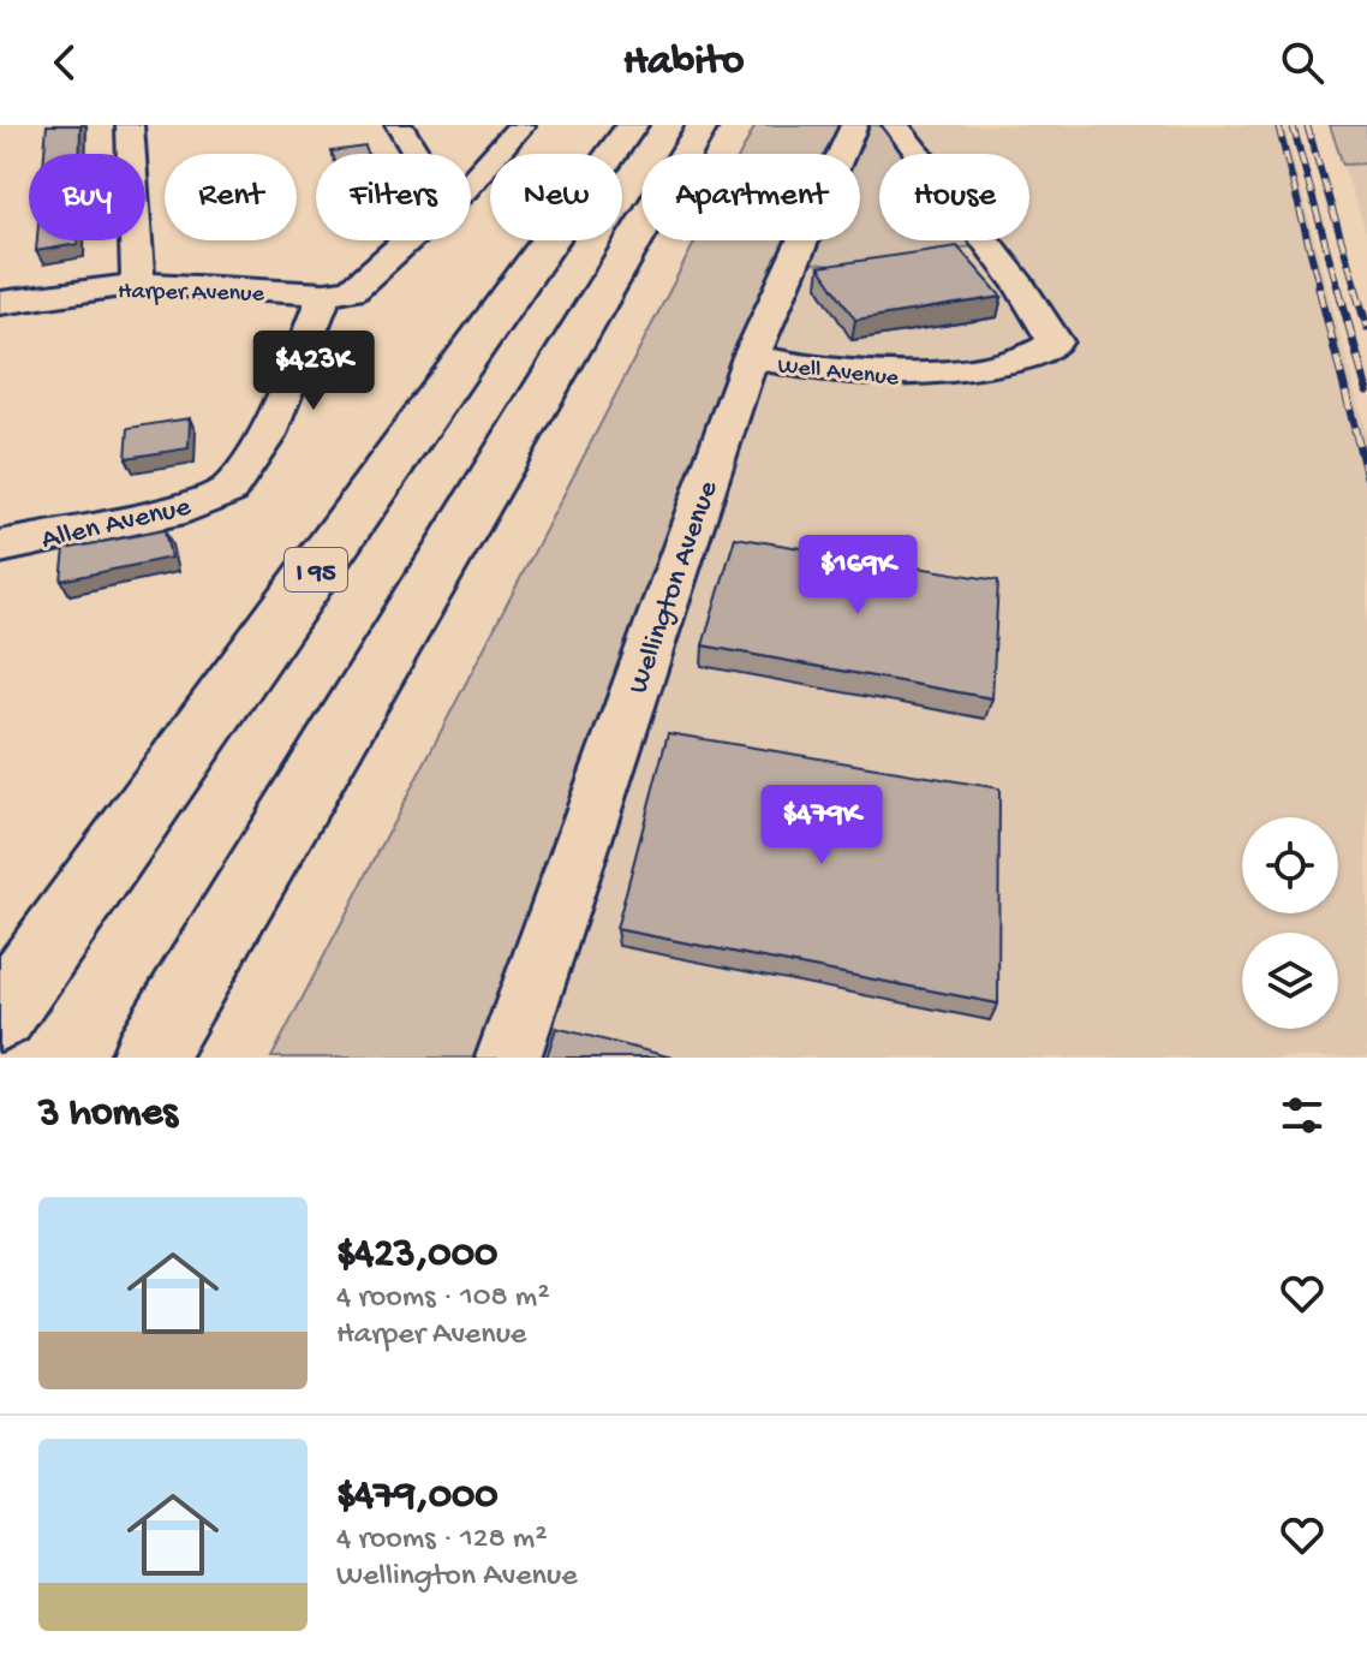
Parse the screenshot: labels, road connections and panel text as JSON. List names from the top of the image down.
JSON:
{
  "streets": {
    "highway": ["I 95"],
    "street": [
      "Harper Avenue",
      "Well Avenue",
      "Allen Avenue",
      "Wellington Avenue"
    ]
  },
  "crossings": [
    ["Harper Avenue", "Allen Avenue"],
    ["Well Avenue", "Wellington Avenue"]
  ],
  "page": {
    "header": "Habito",
    "chip": [
      "Buy",
      "Rent",
      "Filters",
      "New",
      "Apartment",
      "House"
    ],
    "price": ["$423K", "$169K", "$479K"],
    "heading": "3 homes",
    "list": [
      {
        "name": "$423,000",
        "note": "4 rooms · 108 m² · Harper Avenue"
      },
      {
        "name": "$479,000",
        "note": "4 rooms · 128 m² · Wellington Avenue"
      }
    ]
  }
}
